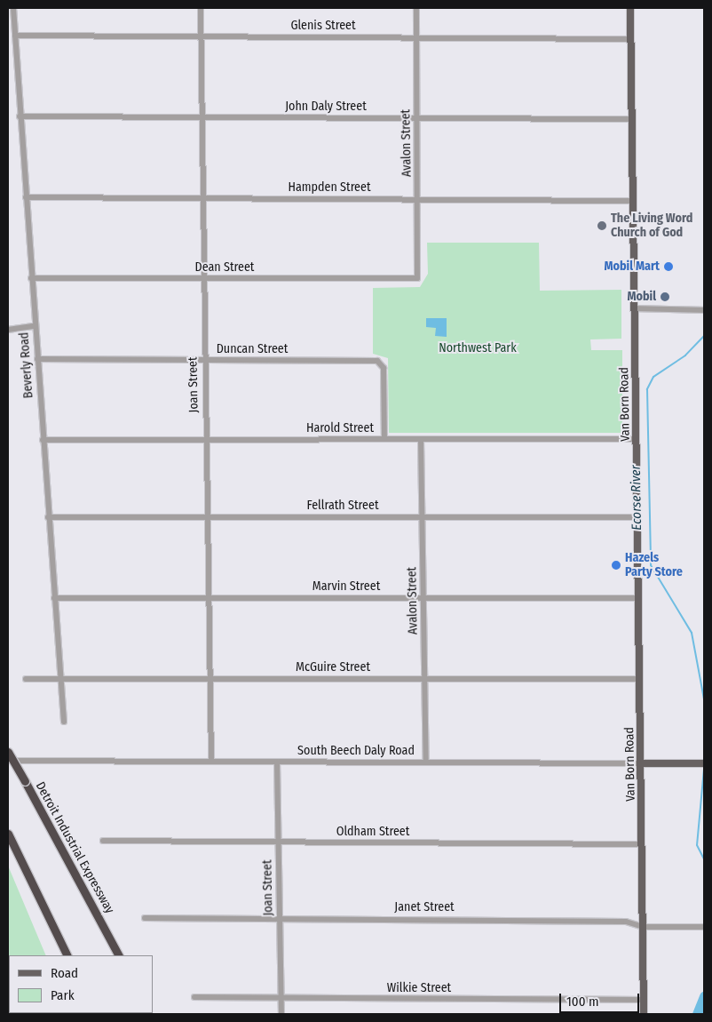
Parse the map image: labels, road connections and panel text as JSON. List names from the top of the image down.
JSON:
{
  "streets": {
    "highway": ["Detroit Industrial Expressway"],
    "main road": ["Van Born Road", "South Beech Daly Road"],
    "street": [
      "Glenis Street",
      "John Daly Street",
      "Avalon Street",
      "Hampden Street",
      "Dean Street",
      "Duncan Street",
      "Beverly Road",
      "Joan Street",
      "Harold Street",
      "Fellrath Street",
      "Marvin Street",
      "McGuire Street",
      "Oldham Street",
      "Janet Street",
      "Wilkie Street"
    ]
  },
  "crossings": [
    ["Glenis Street", "Avalon Street"],
    ["Glenis Street", "Beverly Road"],
    ["Glenis Street", "Joan Street"],
    ["Glenis Street", "Van Born Road"],
    ["John Daly Street", "Avalon Street"],
    ["John Daly Street", "Beverly Road"],
    ["John Daly Street", "Joan Street"],
    ["John Daly Street", "Van Born Road"],
    ["Avalon Street", "Hampden Street"],
    ["Avalon Street", "Dean Street"],
    ["Avalon Street", "Harold Street"],
    ["Avalon Street", "Fellrath Street"],
    ["Avalon Street", "Marvin Street"],
    ["Avalon Street", "McGuire Street"],
    ["Avalon Street", "South Beech Daly Road"],
    ["Hampden Street", "Beverly Road"],
    ["Hampden Street", "Joan Street"],
    ["Hampden Street", "Van Born Road"],
    ["Dean Street", "Beverly Road"],
    ["Dean Street", "Joan Street"],
    ["Duncan Street", "Beverly Road"],
    ["Duncan Street", "Joan Street"],
    ["Duncan Street", "Harold Street"],
    ["Beverly Road", "Harold Street"],
    ["Beverly Road", "Fellrath Street"],
    ["Beverly Road", "Marvin Street"],
    ["Beverly Road", "McGuire Street"],
    ["Joan Street", "Harold Street"],
    ["Joan Street", "Fellrath Street"],
    ["Joan Street", "Marvin Street"],
    ["Joan Street", "McGuire Street"],
    ["Joan Street", "South Beech Daly Road"],
    ["Joan Street", "Oldham Street"],
    ["Joan Street", "Janet Street"],
    ["Joan Street", "Wilkie Street"],
    ["Van Born Road", "Harold Street"],
    ["Van Born Road", "Fellrath Street"],
    ["Van Born Road", "Marvin Street"],
    ["Van Born Road", "McGuire Street"],
    ["Van Born Road", "South Beech Daly Road"],
    ["Van Born Road", "Oldham Street"],
    ["Van Born Road", "Janet Street"],
    ["Van Born Road", "Wilkie Street"]
  ],
  "water": ["Ecorse River"],
  "parks": ["Northwest Park"],
  "places": [
    "The Living Word Church of God",
    "Mobil Mart",
    "Mobil",
    "Hazels Party Store"
  ],
  "legend": ["Road", "Park"],
  "scale_bar": "100 m"
}
